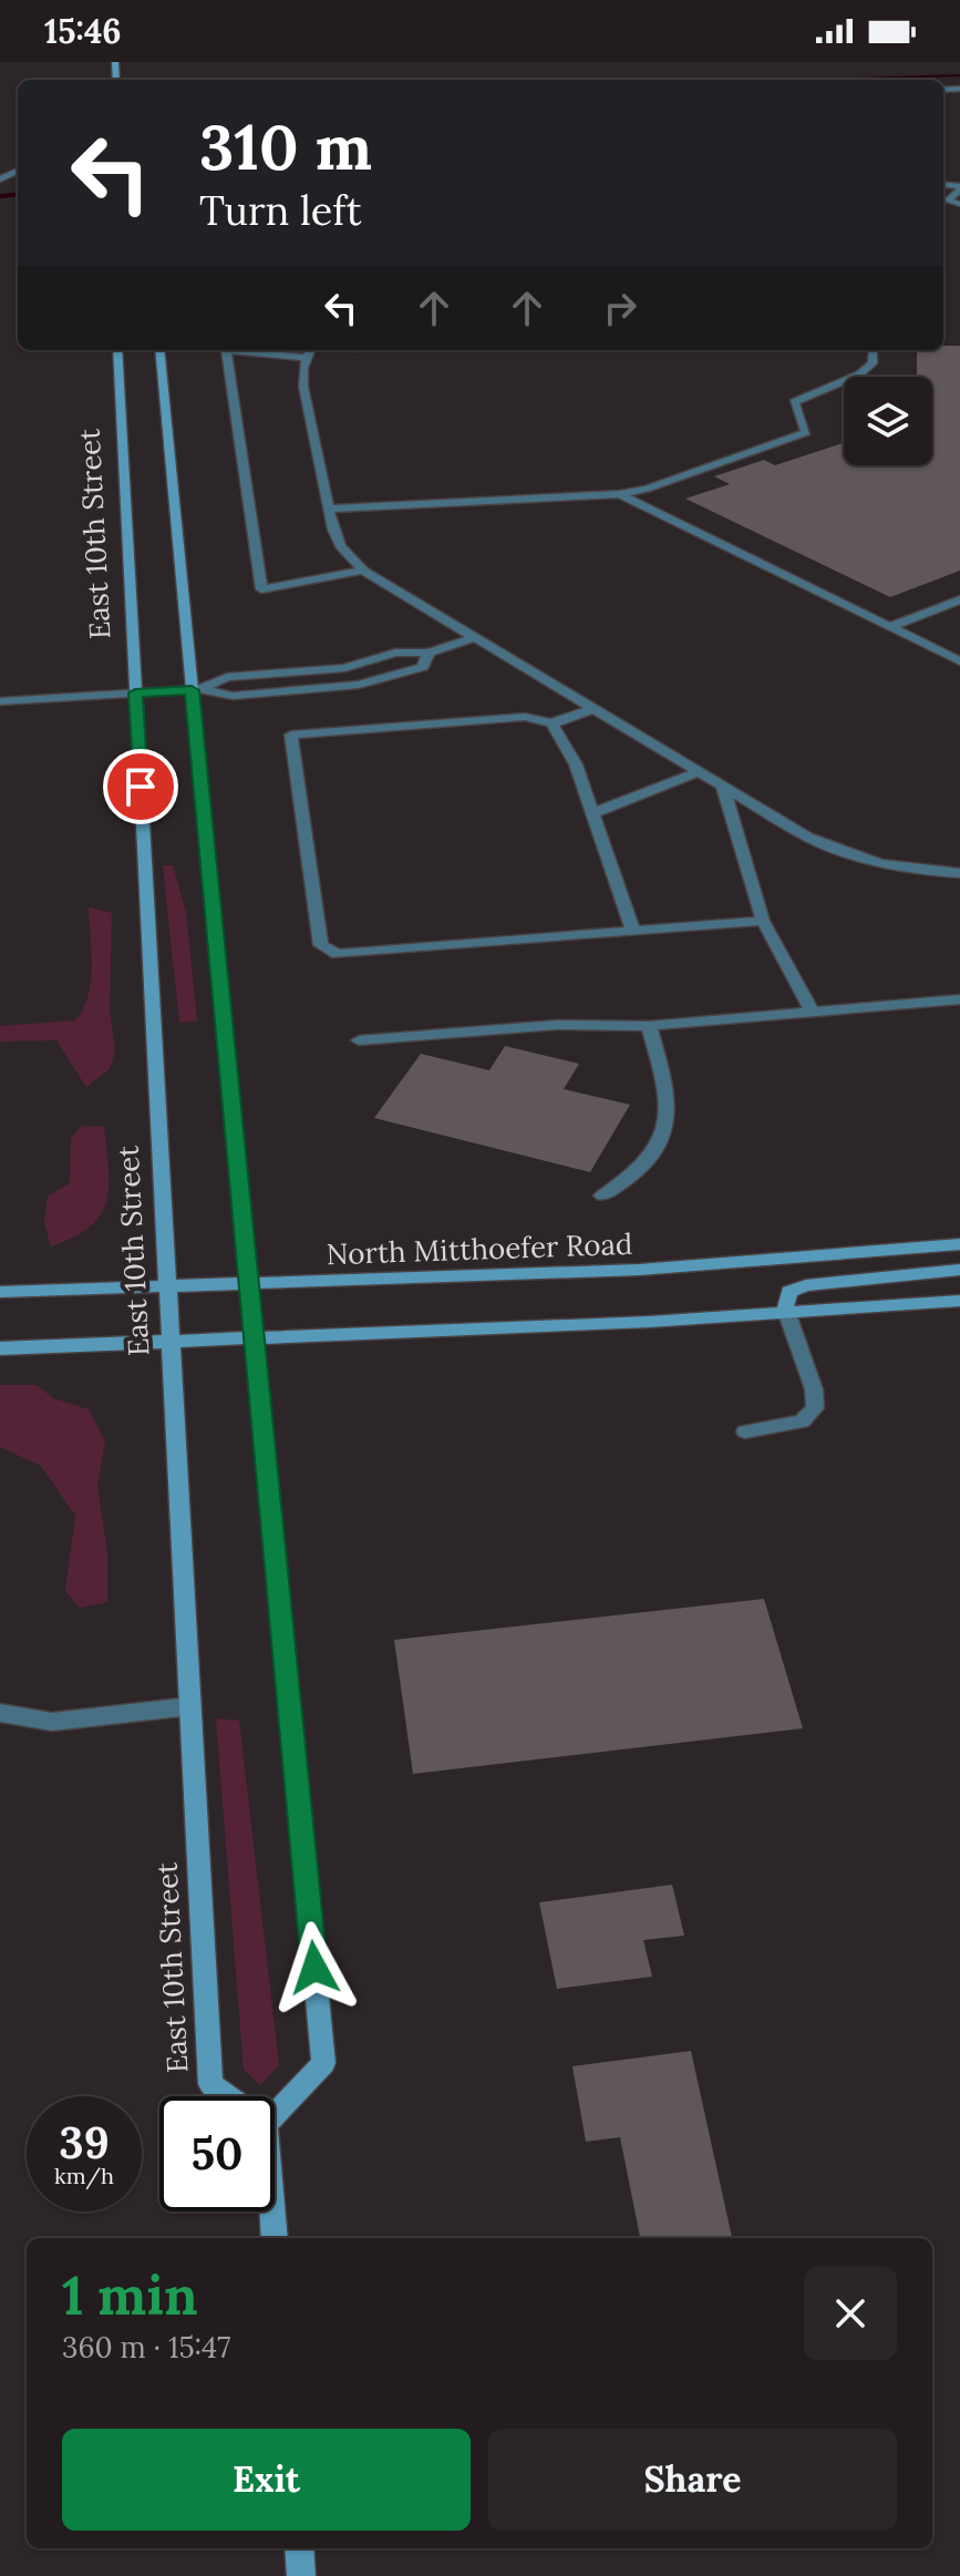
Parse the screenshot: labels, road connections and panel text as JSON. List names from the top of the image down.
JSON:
{
  "streets": {
    "main road": ["East 10th Street", "North Mitthoefer Road"]
  },
  "crossings": [
    ["East 10th Street", "North Mitthoefer Road"]
  ],
  "page": {
    "status": "15:46",
    "turn": ["310 m", "Turn left"],
    "speed": "39 km/h",
    "limit": "50",
    "heading": ["1 min", "360 m · 15:47"],
    "buttons": ["Exit", "Share"]
  }
}
